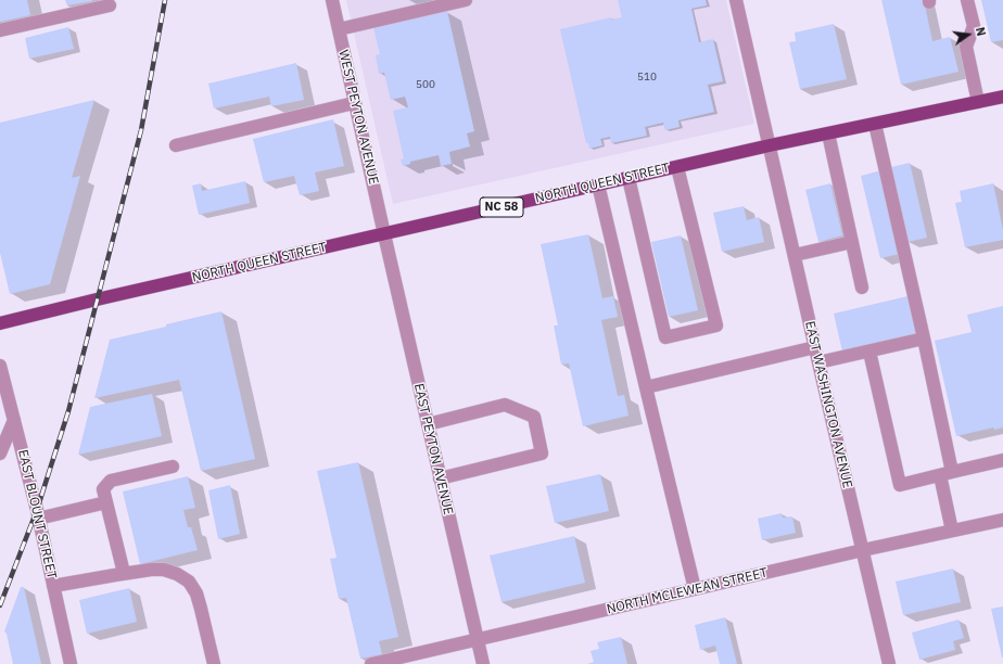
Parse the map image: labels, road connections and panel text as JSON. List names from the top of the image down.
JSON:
{
  "streets": {
    "main road": ["NORTH QUEEN STREET", "NC 58"],
    "street": [
      "WEST PEYTON AVENUE",
      "EAST WASHINGTON AVENUE",
      "EAST PEYTON AVENUE",
      "EAST BLOUNT STREET",
      "NORTH MCLEWEAN STREET"
    ]
  },
  "crossings": [
    ["WEST PEYTON AVENUE", "NORTH QUEEN STREET"],
    ["WEST PEYTON AVENUE", "EAST PEYTON AVENUE"],
    ["NORTH QUEEN STREET", "EAST WASHINGTON AVENUE"],
    ["NORTH QUEEN STREET", "EAST PEYTON AVENUE"],
    ["EAST WASHINGTON AVENUE", "NORTH MCLEWEAN STREET"],
    ["EAST PEYTON AVENUE", "NORTH MCLEWEAN STREET"]
  ],
  "house_numbers": ["510", "500"],
  "north": "right"
}
